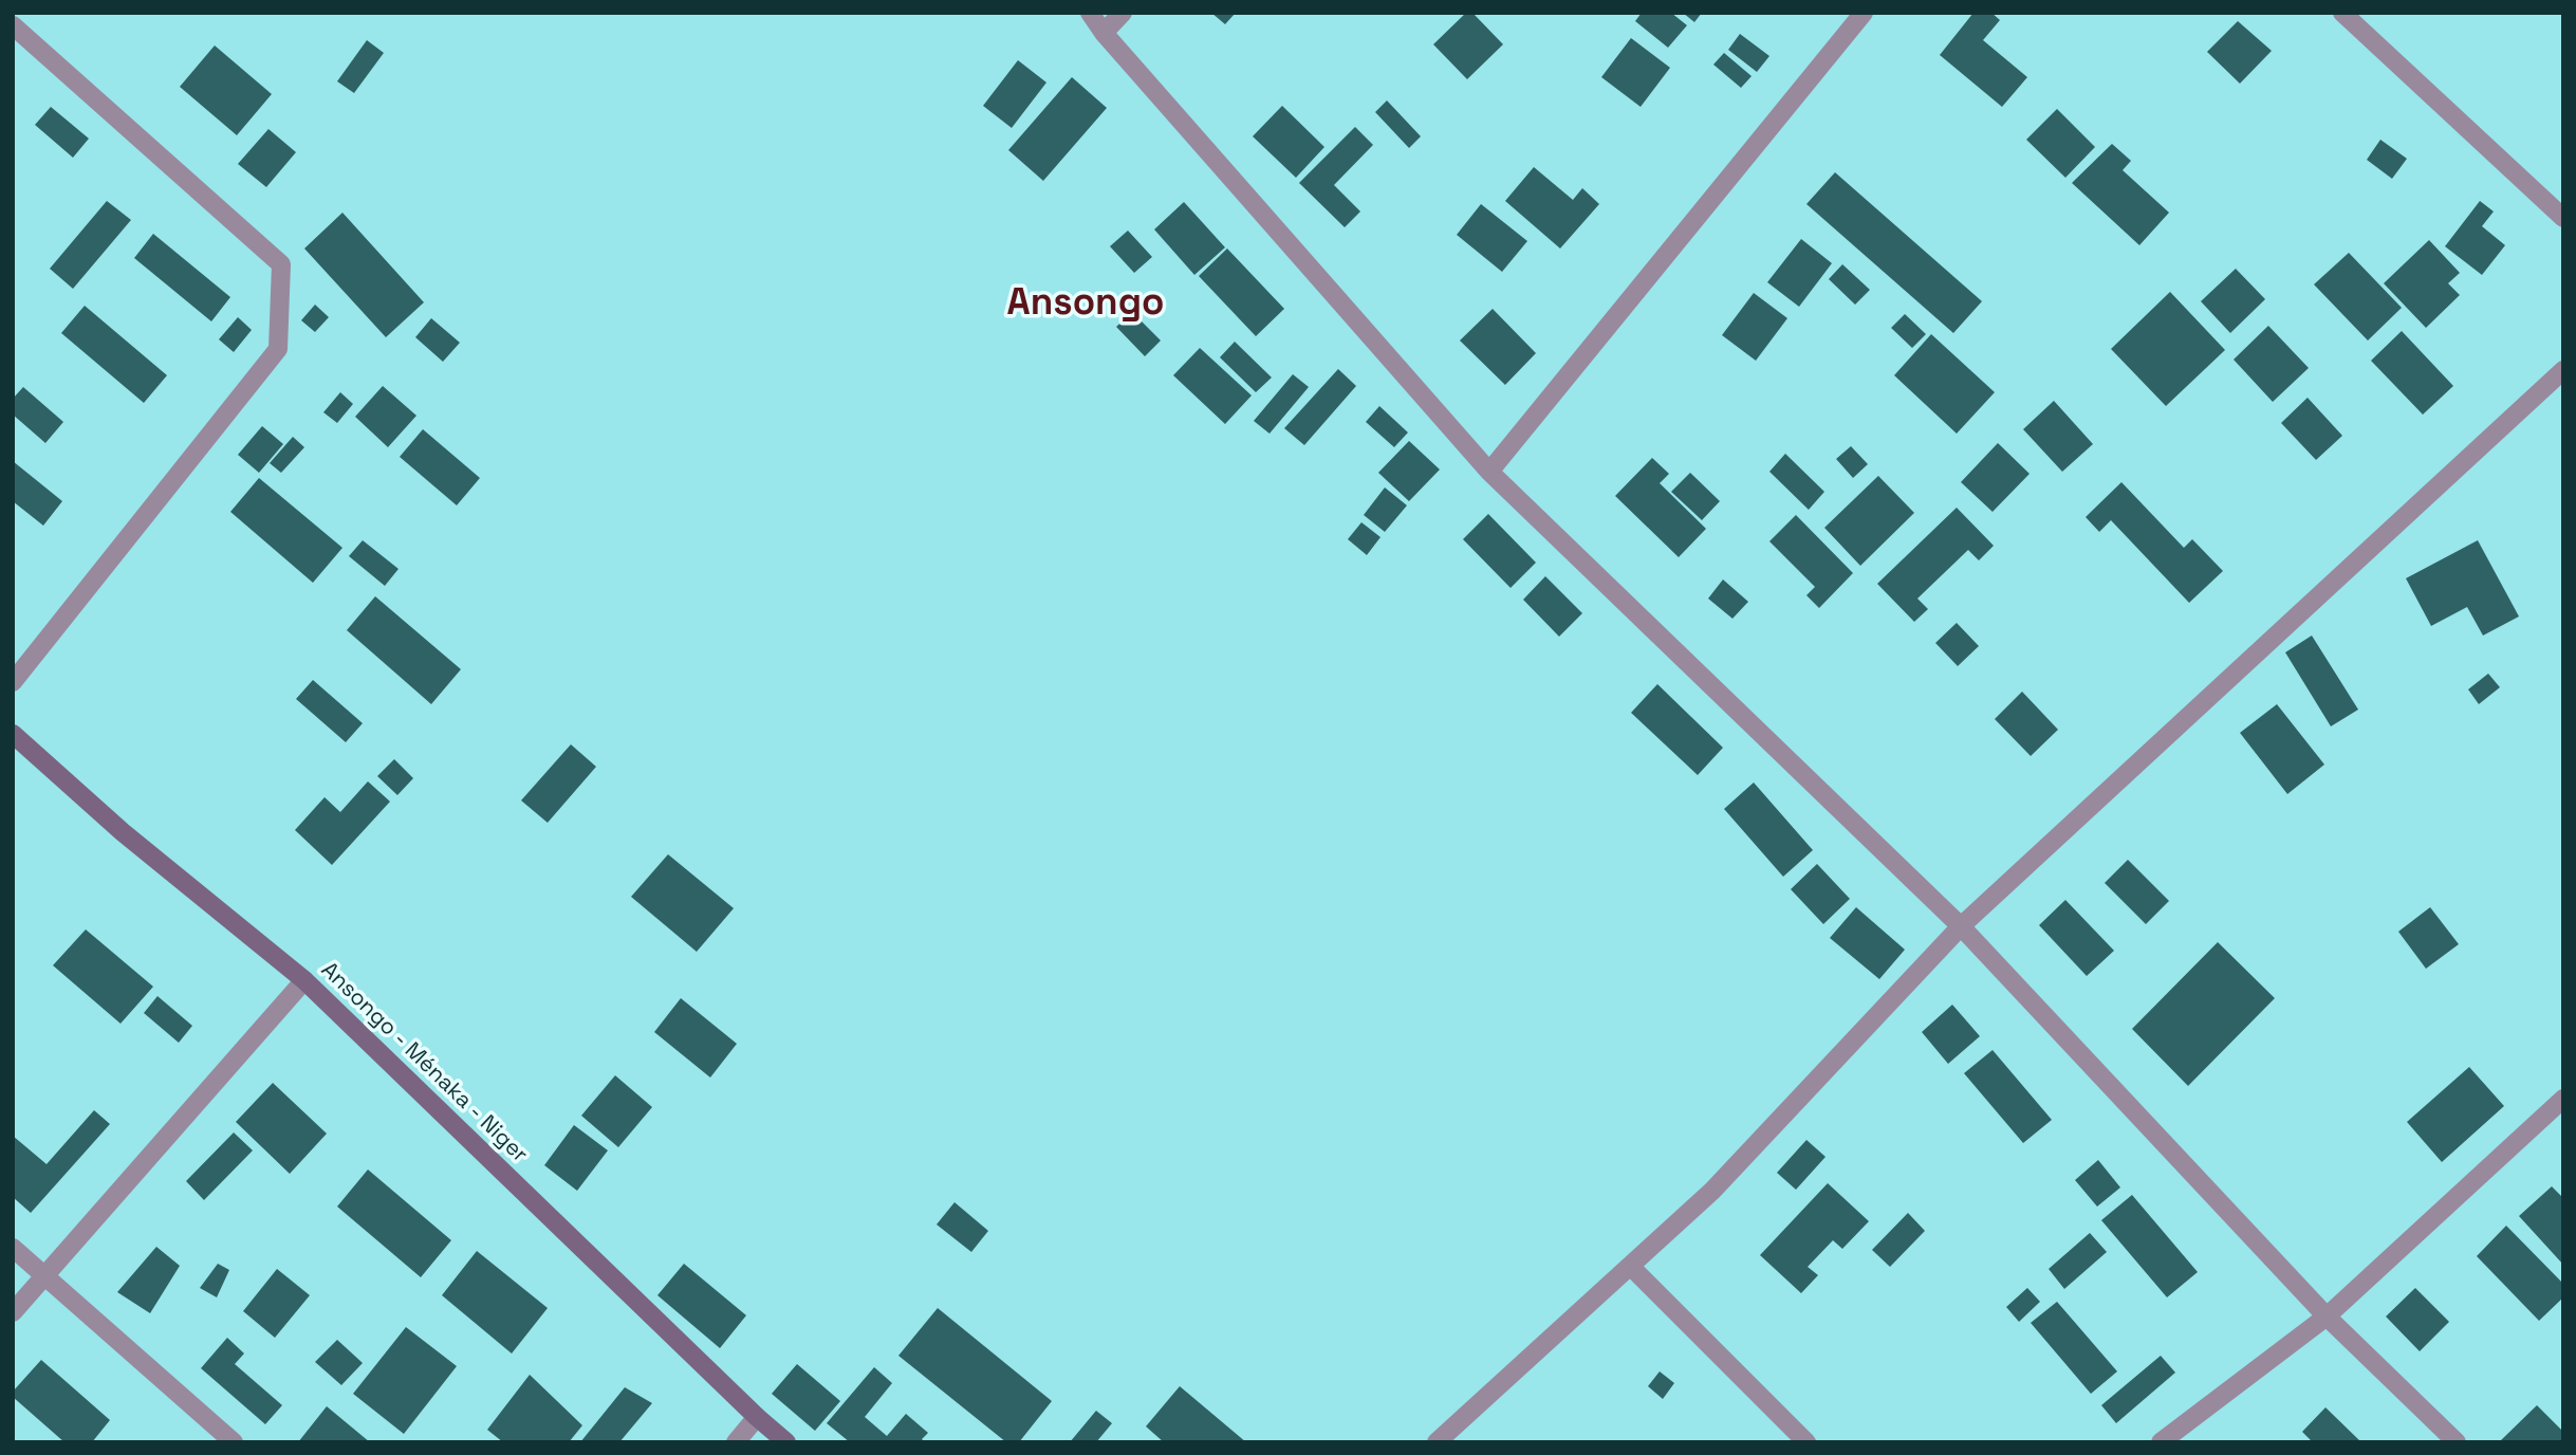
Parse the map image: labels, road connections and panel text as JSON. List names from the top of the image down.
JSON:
{
  "streets": {
    "main road": ["Ansongo - Ménaka - Niger"]
  },
  "districts": ["Ansongo"]
}
